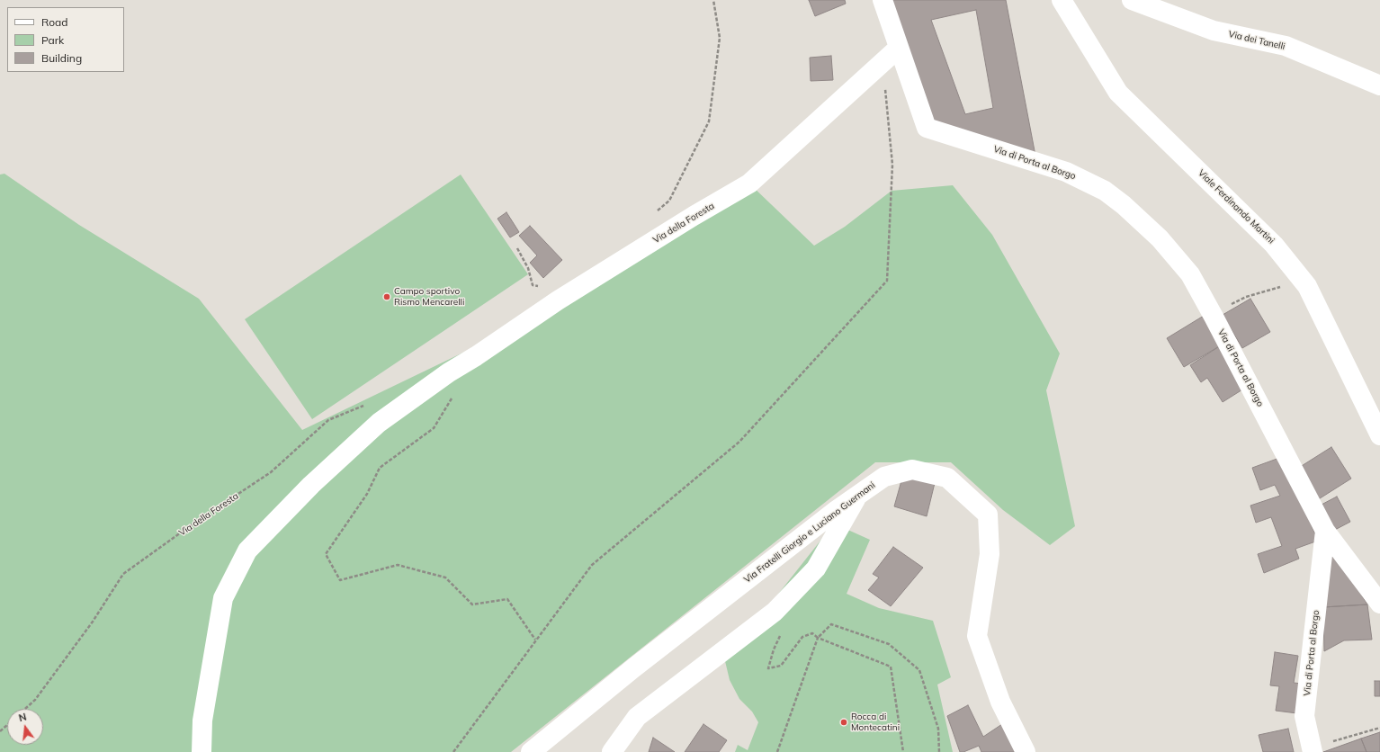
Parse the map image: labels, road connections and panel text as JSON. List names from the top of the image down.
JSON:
{
  "streets": {
    "street": [
      "Via dei Tanelli",
      "Via di Porta al Borgo",
      "Viale Ferdinando Martini",
      "Via della Foresta",
      "Via Fratelli Giorgio e Luciano Guermani"
    ]
  },
  "crossings": [
    ["Via di Porta al Borgo", "Via della Foresta"]
  ],
  "places": ["Campo sportivo Rismo Mencarelli", "Rocca di Montecatini"],
  "legend": ["Road", "Park", "Building"],
  "north": "top"
}
